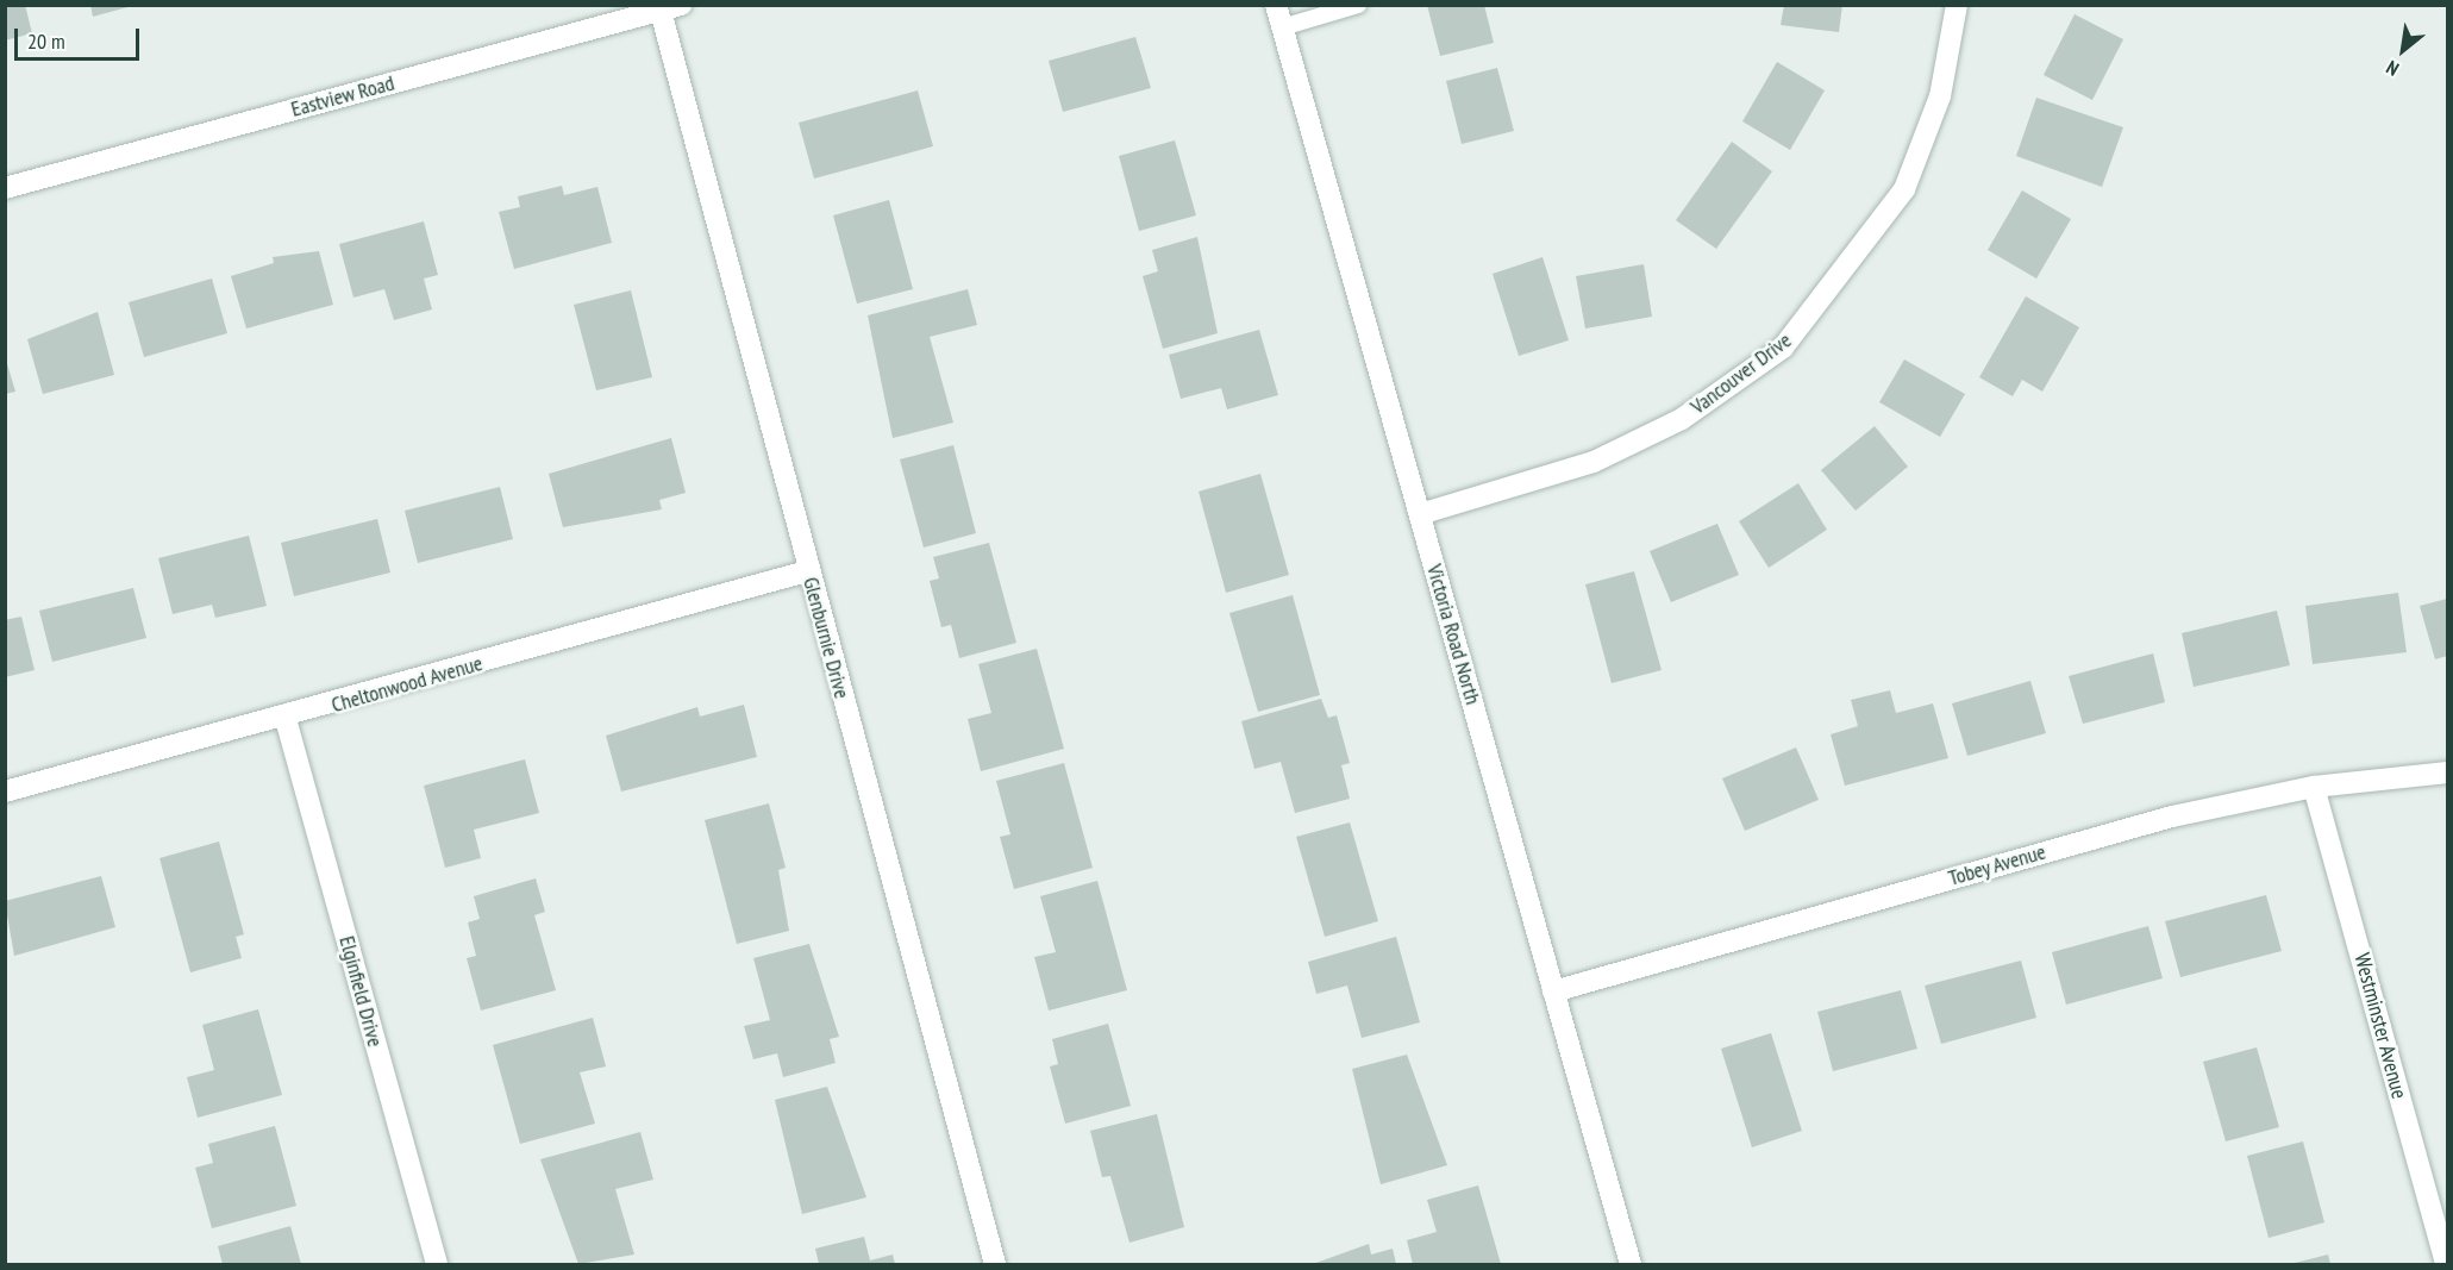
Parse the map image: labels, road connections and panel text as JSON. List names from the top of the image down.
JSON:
{
  "streets": {
    "street": [
      "Eastview Road",
      "Vancouver Drive",
      "Victoria Road North",
      "Glenburnie Drive",
      "Cheltonwood Avenue",
      "Tobey Avenue",
      "Elginfield Drive",
      "Westminster Avenue"
    ]
  },
  "crossings": [
    ["Eastview Road", "Glenburnie Drive"],
    ["Vancouver Drive", "Victoria Road North"],
    ["Victoria Road North", "Tobey Avenue"],
    ["Glenburnie Drive", "Cheltonwood Avenue"],
    ["Cheltonwood Avenue", "Elginfield Drive"],
    ["Tobey Avenue", "Westminster Avenue"]
  ],
  "scale_bar": "20 m",
  "north": "bottom left"
}
